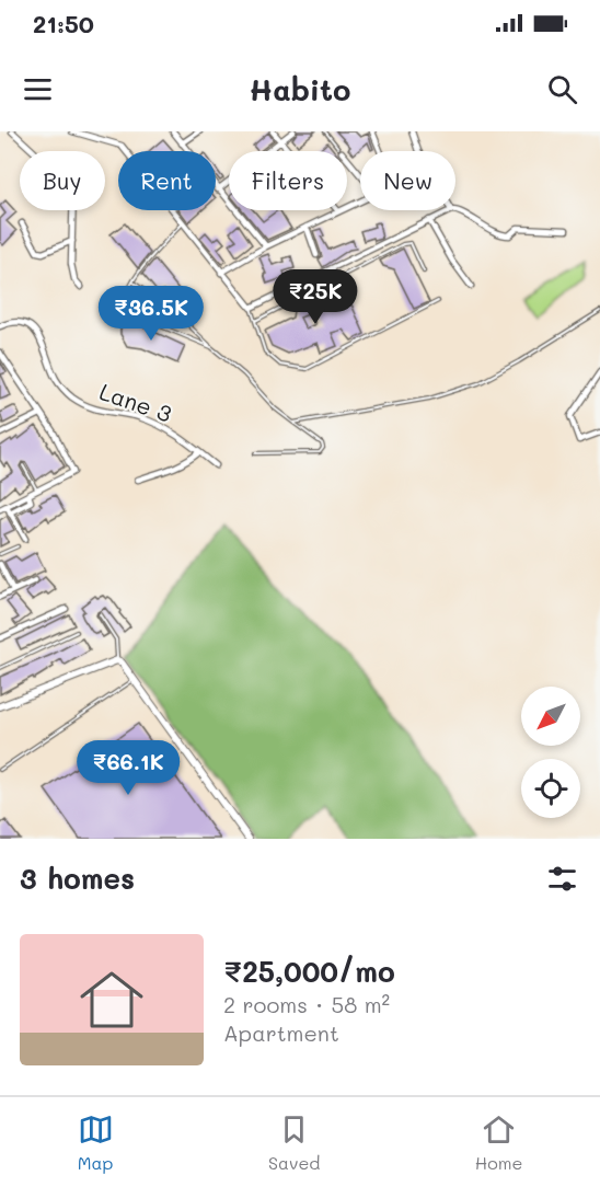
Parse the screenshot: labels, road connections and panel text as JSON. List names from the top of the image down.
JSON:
{
  "streets": {
    "street": ["Lane 3"]
  },
  "north": "bottom left",
  "page": {
    "status": "21:50",
    "header": "Habito",
    "chip": [
      "Buy",
      "Rent",
      "Filters",
      "New"
    ],
    "price": ["₹25K", "₹36.5K", "₹66.1K"],
    "heading": "3 homes",
    "list": [
      {
        "name": "₹25,000/mo",
        "note": "2 rooms · 58 m² · Apartment"
      }
    ],
    "tabs": ["Map", "Saved", "Home"]
  }
}
